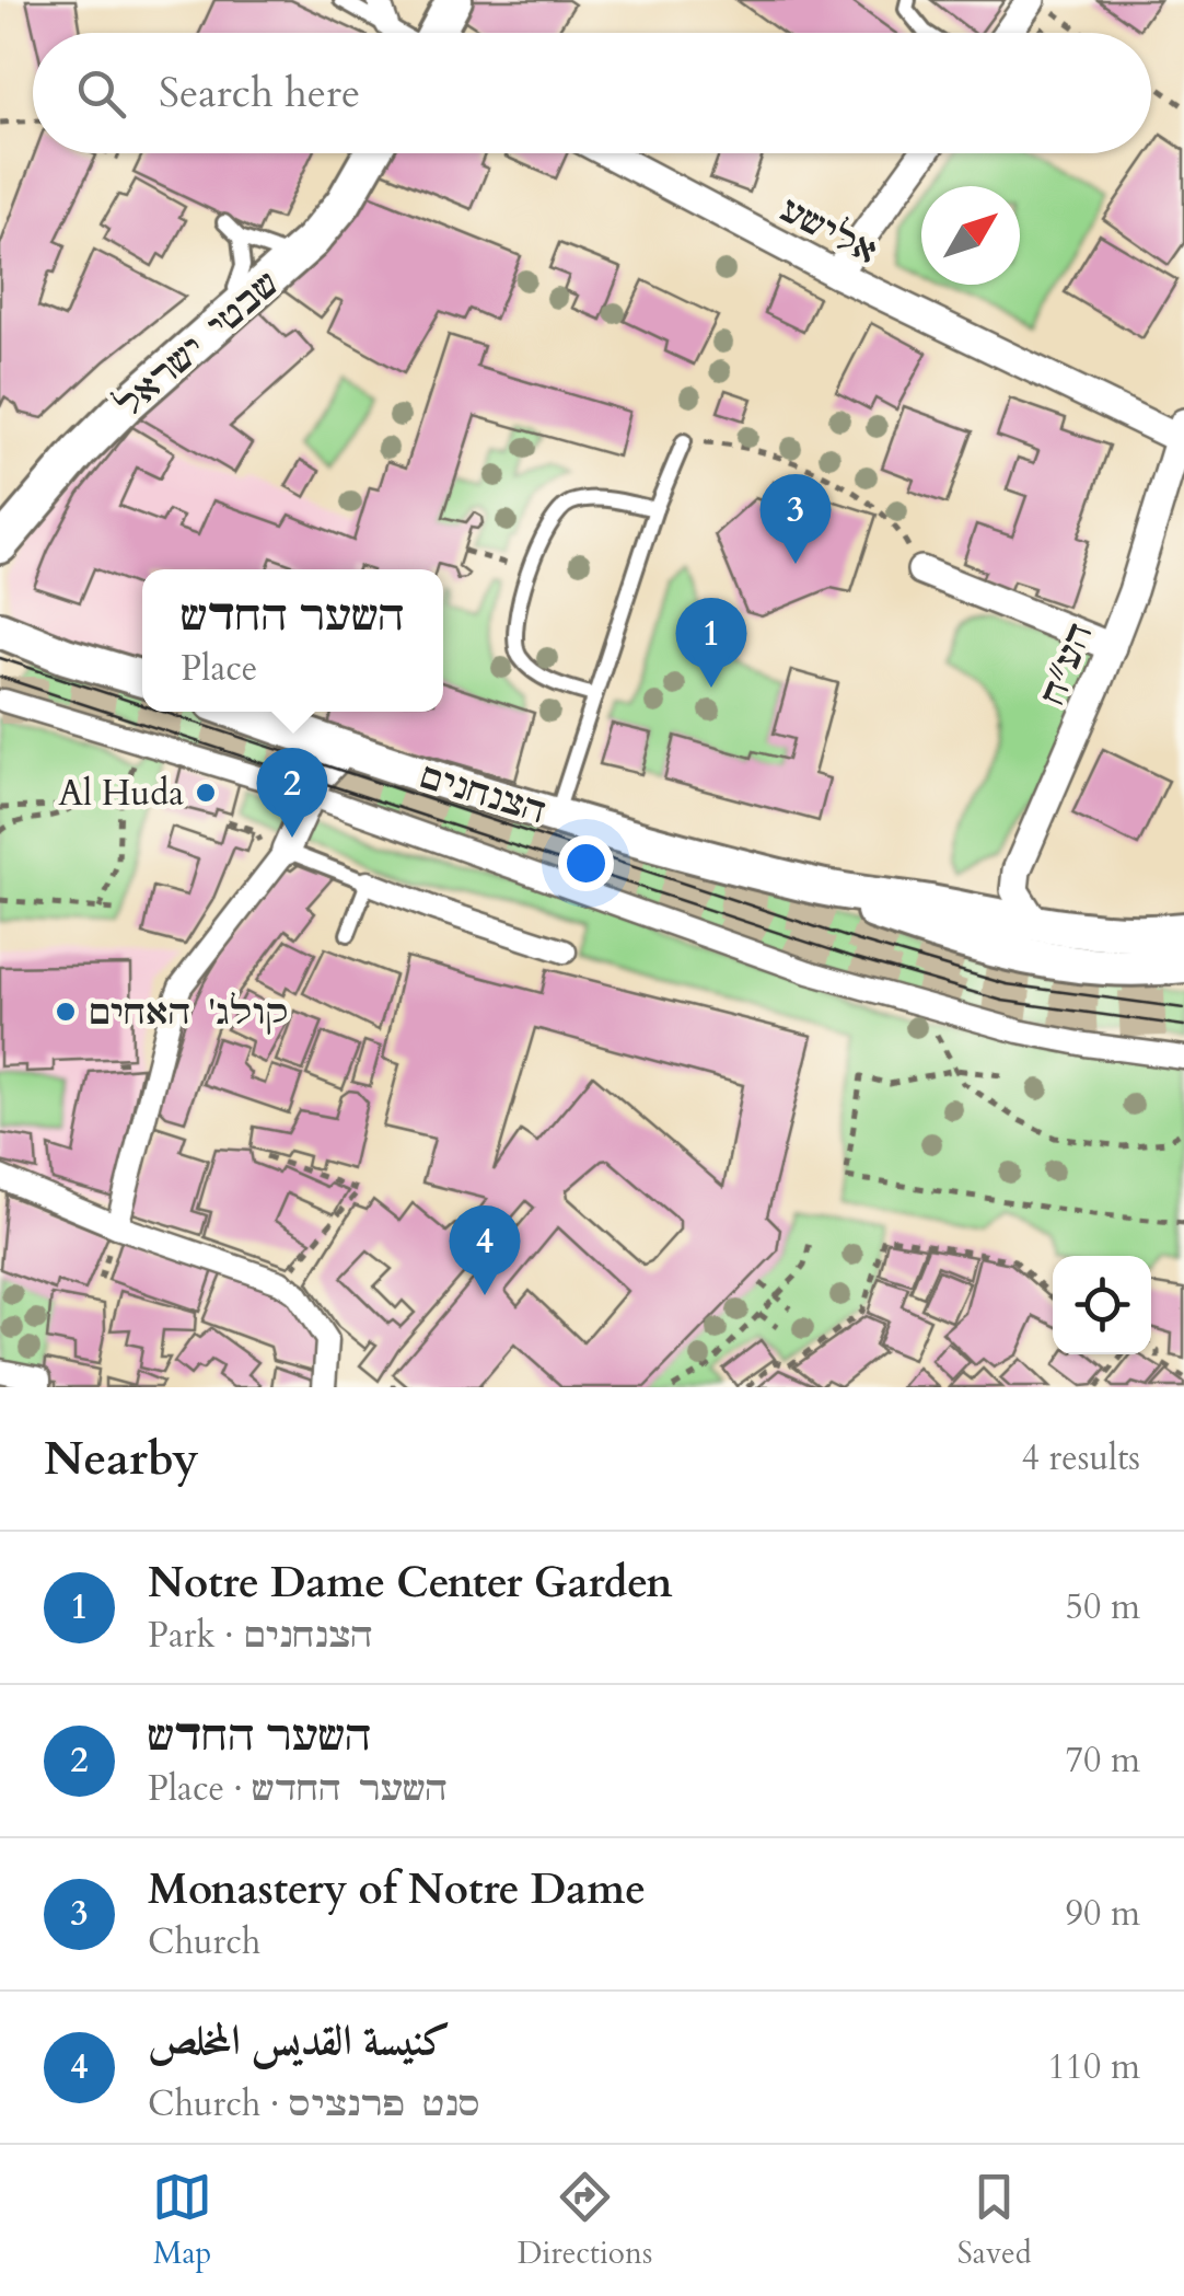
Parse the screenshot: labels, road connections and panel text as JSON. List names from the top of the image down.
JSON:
{
  "streets": {
    "street": [
      "אלישע",
      "שבטי ישראל",
      "הע״ח",
      "הצנחנים"
    ]
  },
  "crossings": [
    ["אלישע", "הע״ח"],
    ["הע״ח", "הצנחנים"]
  ],
  "places": ["Al Huda", "קולג' האחים"],
  "north": "top right",
  "page": {
    "search": "Search here",
    "pins": [
      "3",
      "1",
      "2",
      "4"
    ],
    "popup": ["השער החדש", "Place"],
    "heading": ["Nearby", "4 results"],
    "list": [
      {
        "mark": "1",
        "name": "Notre Dame Center Garden",
        "note": "Park · הצנחנים",
        "value": "50 m"
      },
      {
        "mark": "2",
        "name": "השער החדש",
        "note": "Place · השער החדש",
        "value": "70 m"
      },
      {
        "mark": "3",
        "name": "Monastery of Notre Dame",
        "note": "Church",
        "value": "90 m"
      },
      {
        "mark": "4",
        "name": "كنيسة القديس المخلص",
        "note": "Church · סנט פרנציס",
        "value": "110 m"
      }
    ],
    "nav": ["Map", "Directions", "Saved"]
  }
}
